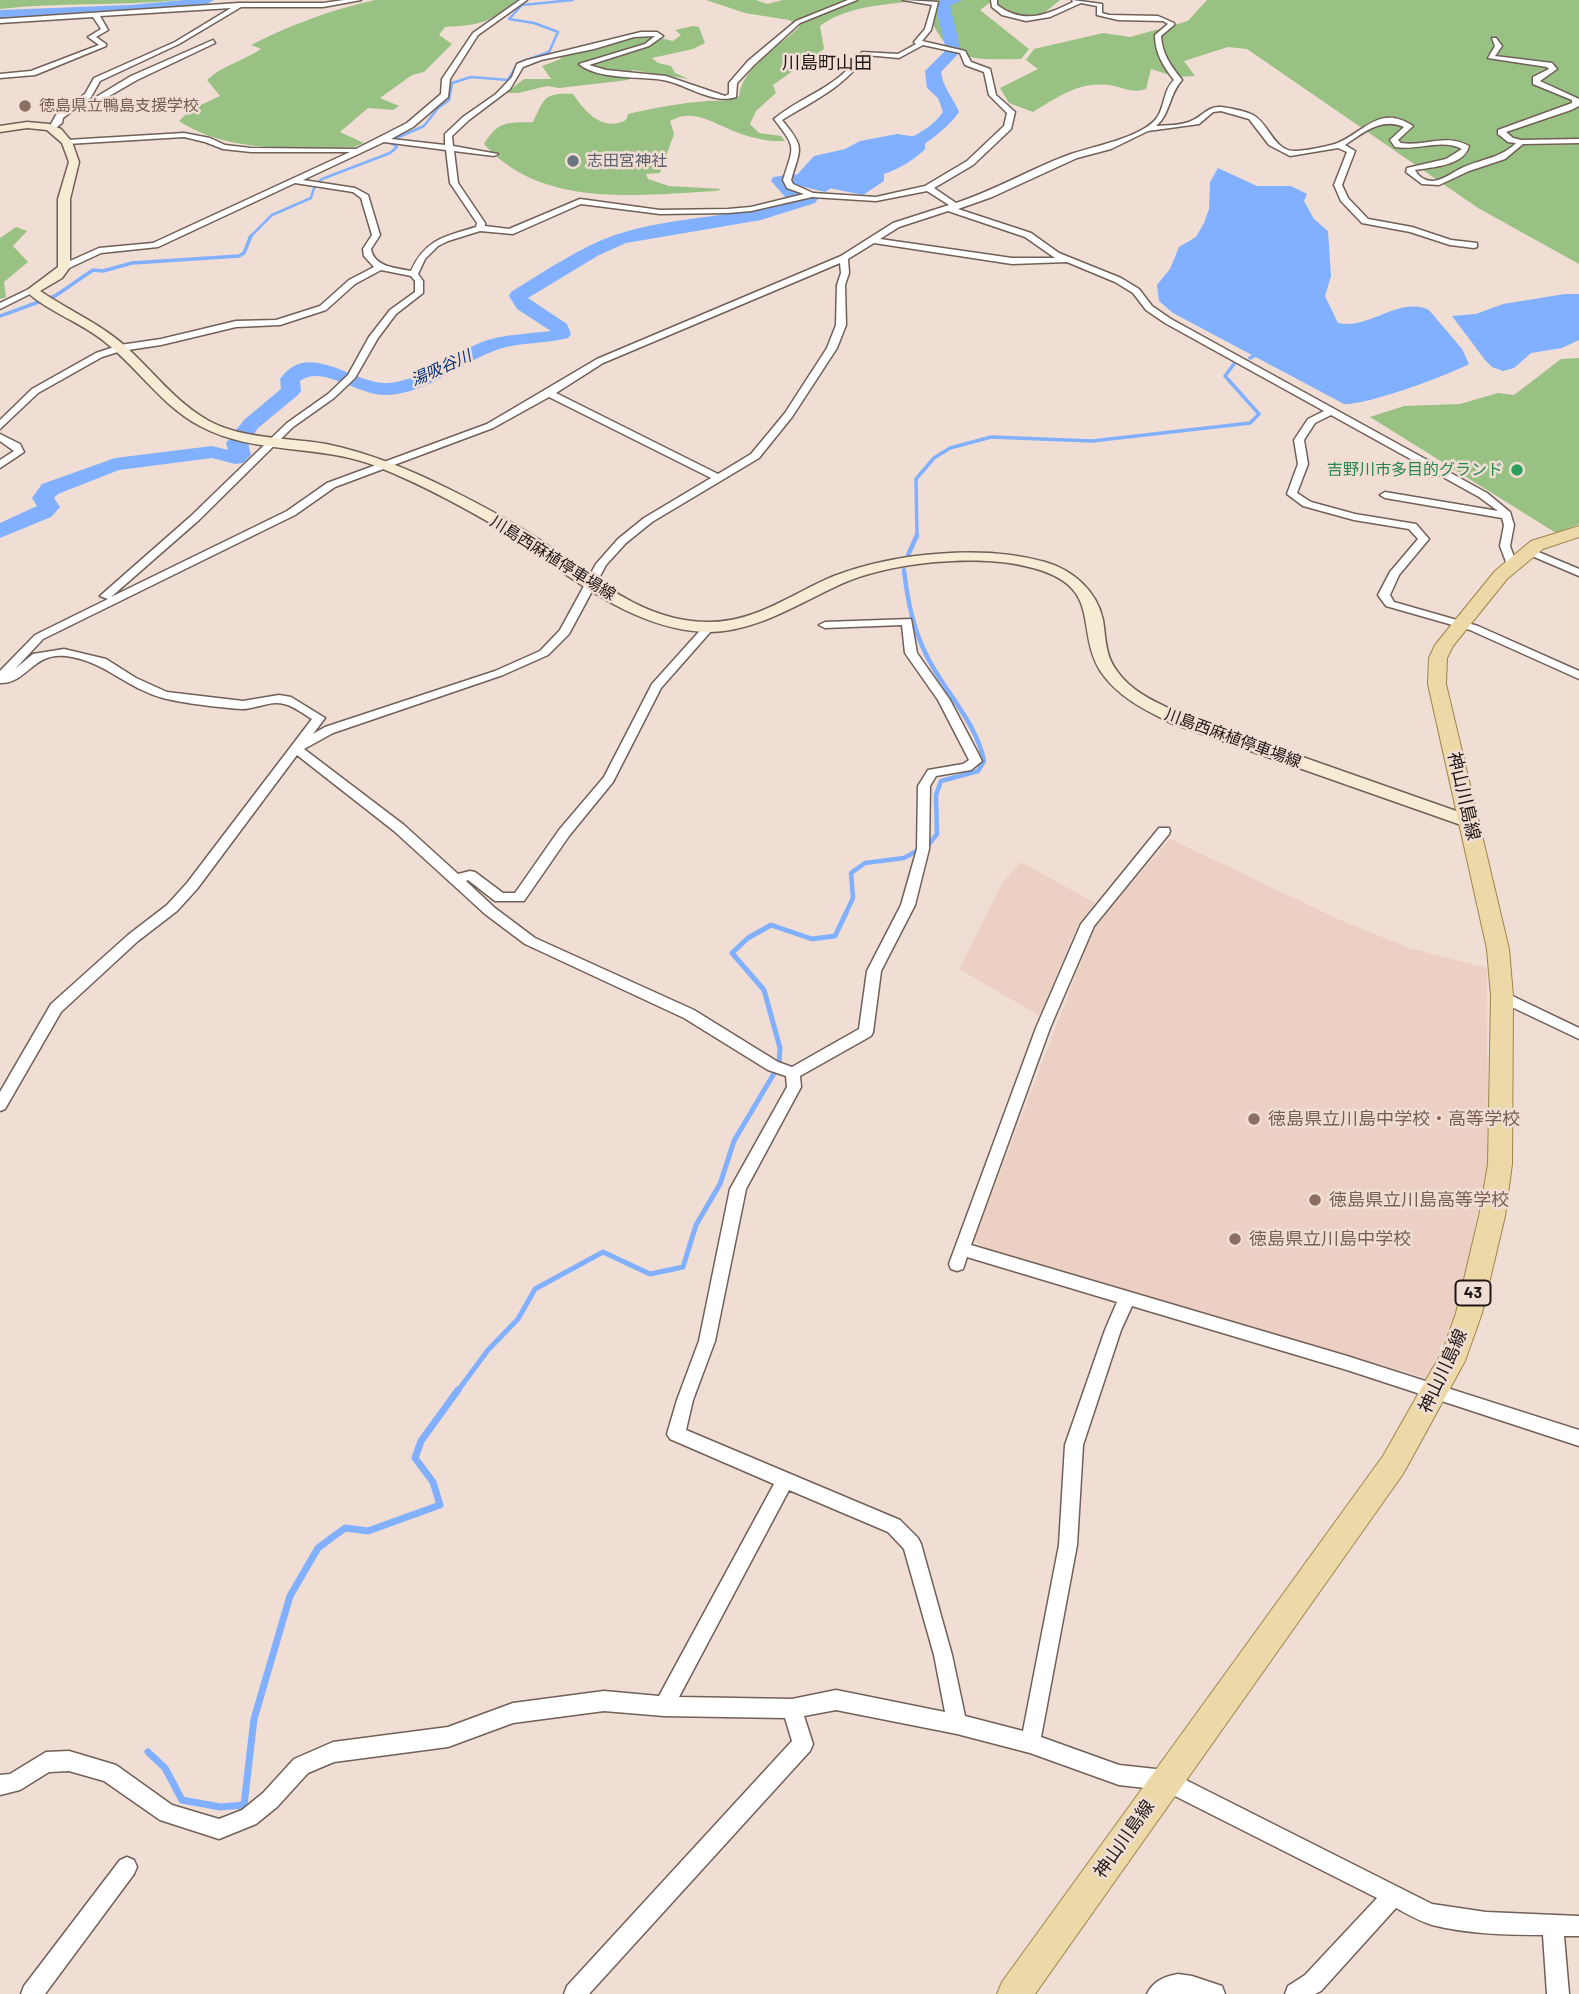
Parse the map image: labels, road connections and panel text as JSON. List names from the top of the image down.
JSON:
{
  "streets": {
    "main road": ["川島西麻植停車場線", "神山川島線", "43"]
  },
  "crossings": [
    ["川島西麻植停車場線", "神山川島線"]
  ],
  "districts": ["川島町山田"],
  "water": ["湯吸谷川"],
  "places": [
    "徳島県立鴨島支援学校",
    "志田宮神社",
    "吉野川市多目的グランド",
    "徳島県立川島中学校・高等学校",
    "徳島県立川島高等学校",
    "徳島県立川島中学校"
  ]
}
